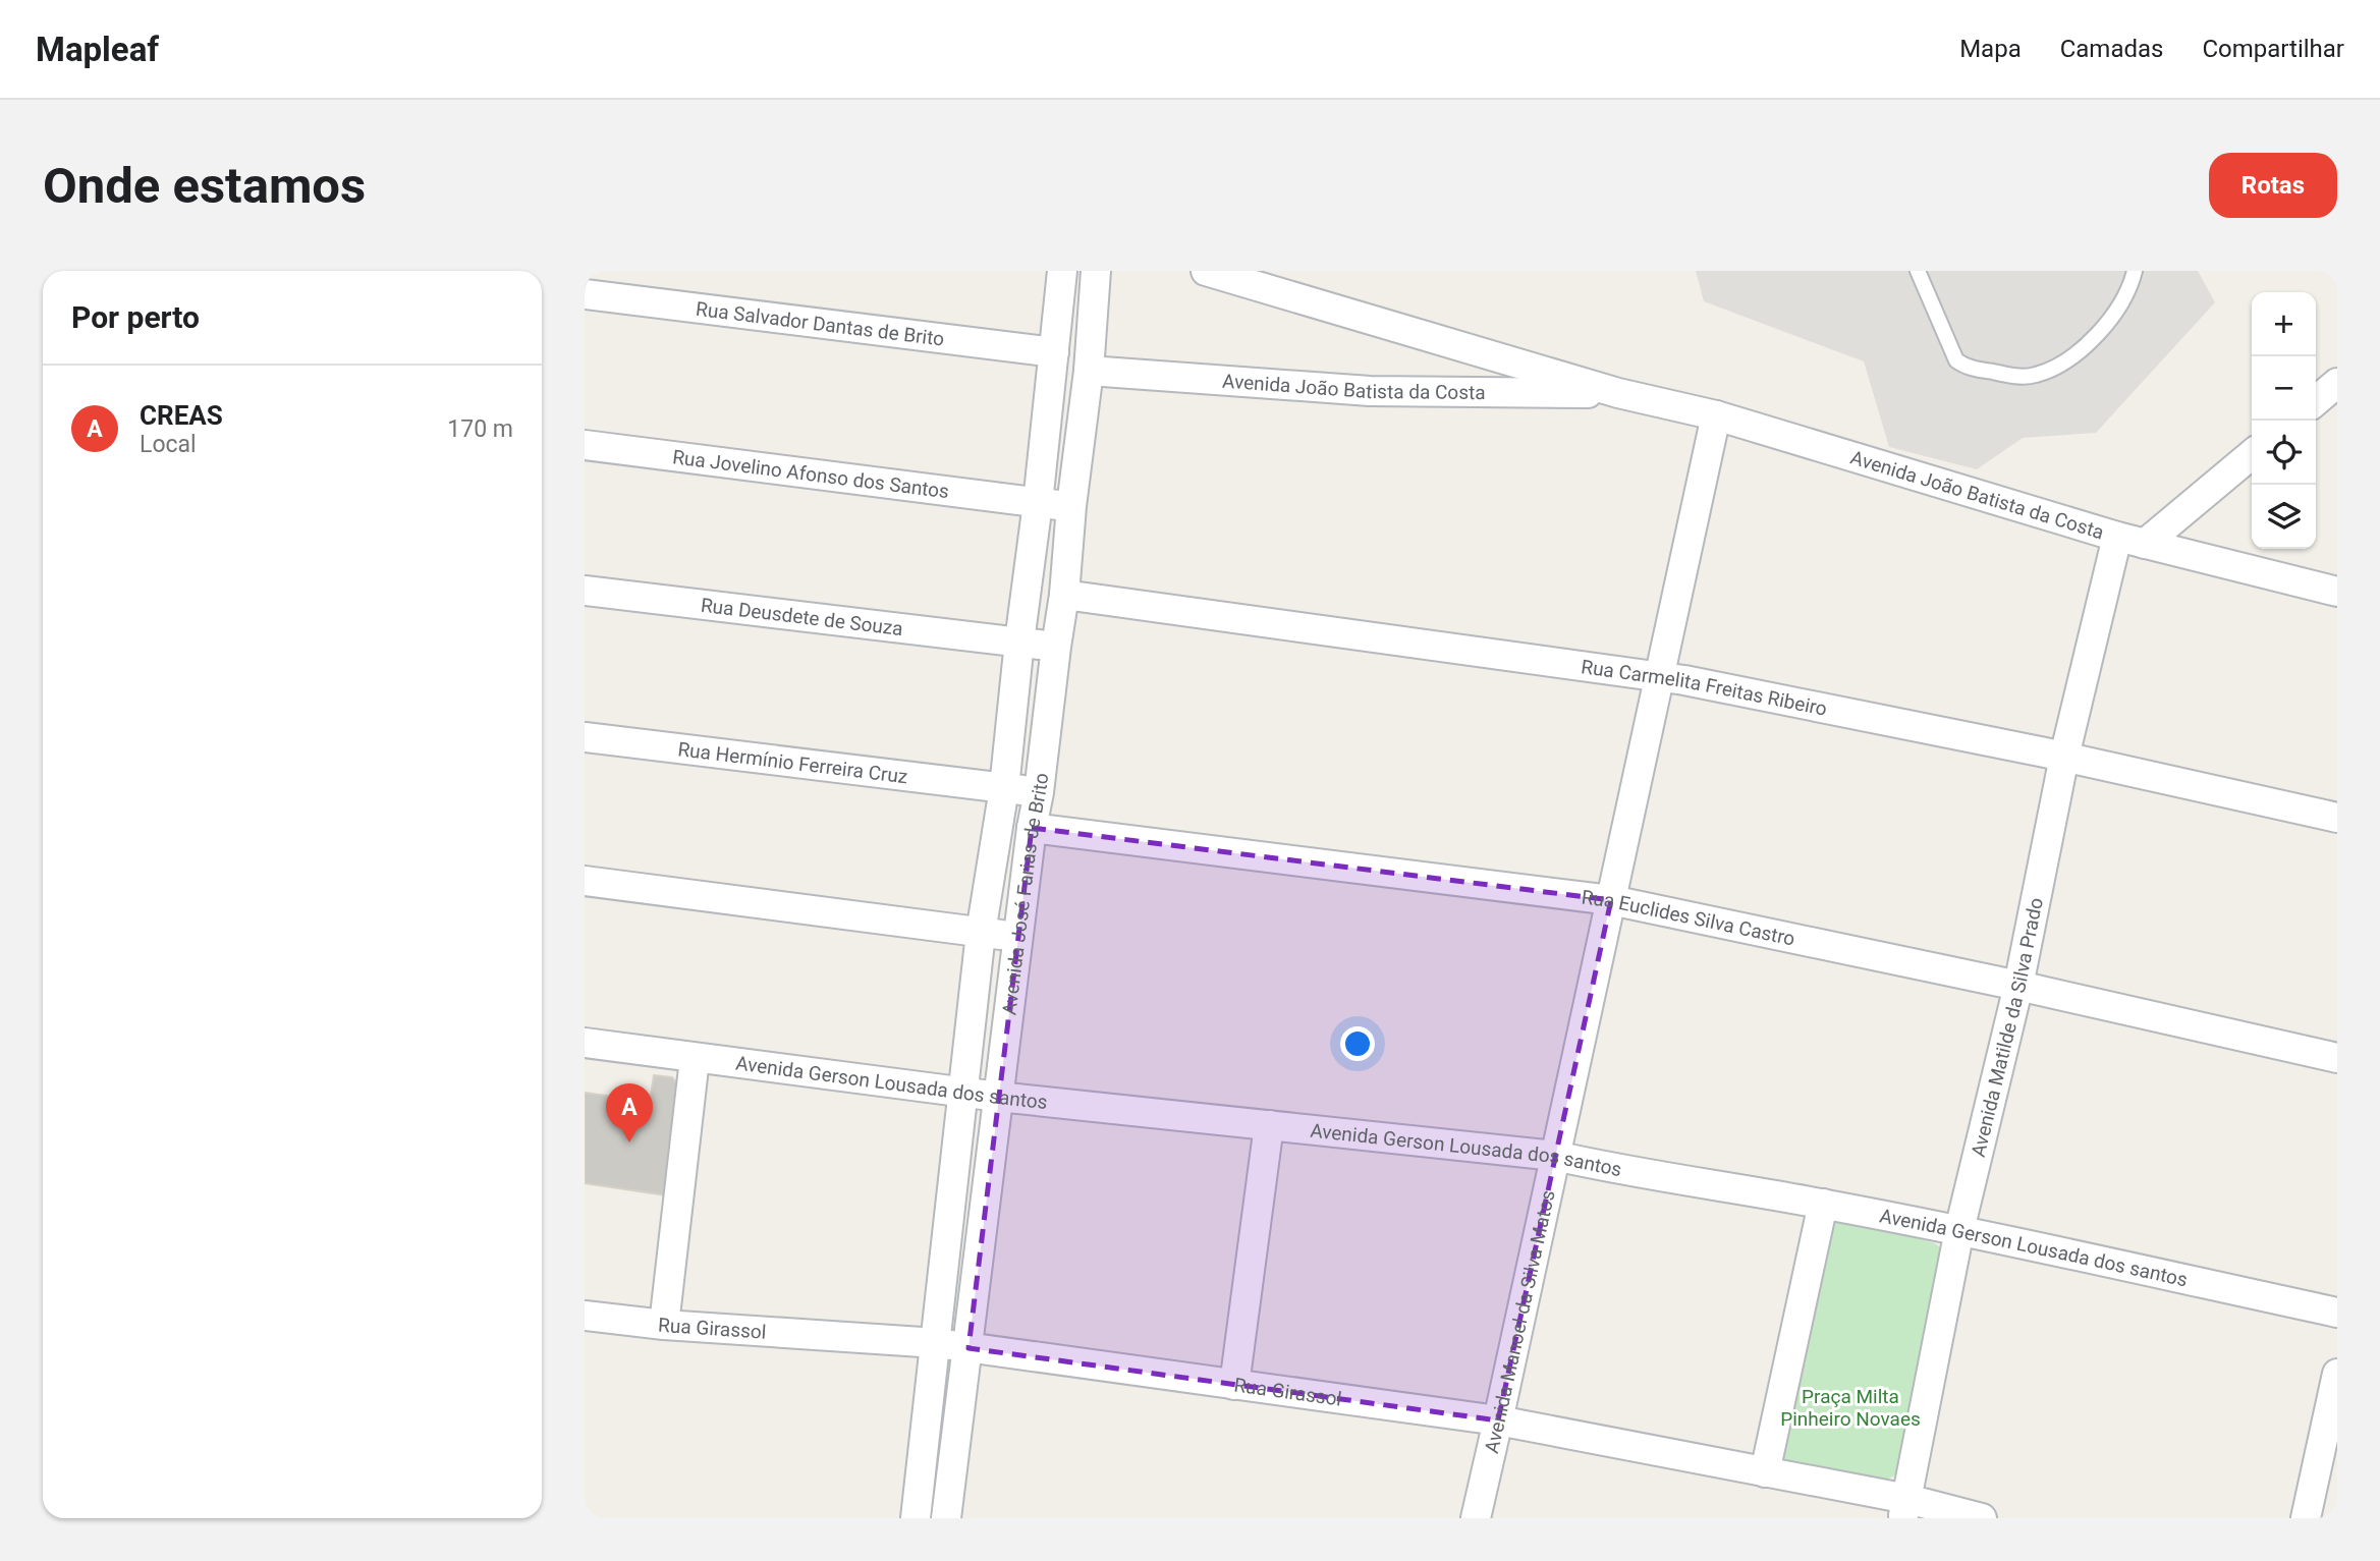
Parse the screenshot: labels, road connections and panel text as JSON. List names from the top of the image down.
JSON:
{
  "streets": {
    "street": [
      "Rua Salvador Dantas de Brito",
      "Avenida João Batista da Costa",
      "Rua Jovelino Afonso dos Santos",
      "Rua Deusdete de Souza",
      "Rua Carmelita Freitas Ribeiro",
      "Rua Hermínio Ferreira Cruz",
      "Avenida José Farias de Brito",
      "Rua Euclides Silva Castro",
      "Avenida Matilde da Silva Prado",
      "Avenida Gerson Lousada dos santos",
      "Avenida Manoel da Silva Matos",
      "Rua Girassol"
    ]
  },
  "crossings": [
    ["Rua Salvador Dantas de Brito", "Avenida José Farias de Brito"],
    ["Avenida João Batista da Costa", "Avenida José Farias de Brito"],
    ["Avenida João Batista da Costa", "Avenida Matilde da Silva Prado"],
    ["Avenida João Batista da Costa", "Avenida Manoel da Silva Matos"],
    ["Rua Jovelino Afonso dos Santos", "Avenida José Farias de Brito"],
    ["Rua Deusdete de Souza", "Avenida José Farias de Brito"],
    ["Rua Carmelita Freitas Ribeiro", "Avenida José Farias de Brito"],
    ["Rua Carmelita Freitas Ribeiro", "Avenida Matilde da Silva Prado"],
    ["Rua Carmelita Freitas Ribeiro", "Avenida Manoel da Silva Matos"],
    ["Rua Hermínio Ferreira Cruz", "Avenida José Farias de Brito"],
    ["Avenida José Farias de Brito", "Rua Euclides Silva Castro"],
    ["Avenida José Farias de Brito", "Avenida Gerson Lousada dos santos"],
    ["Avenida José Farias de Brito", "Rua Girassol"],
    ["Rua Euclides Silva Castro", "Avenida Matilde da Silva Prado"],
    ["Rua Euclides Silva Castro", "Avenida Manoel da Silva Matos"],
    ["Avenida Matilde da Silva Prado", "Avenida Gerson Lousada dos santos"],
    ["Avenida Matilde da Silva Prado", "Rua Girassol"],
    ["Avenida Gerson Lousada dos santos", "Avenida Manoel da Silva Matos"],
    ["Avenida Manoel da Silva Matos", "Rua Girassol"]
  ],
  "parks": ["Praça Milta Pinheiro Novaes"],
  "page": {
    "header": "Mapleaf",
    "nav": ["Mapa", "Camadas", "Compartilhar"],
    "buttons": "Rotas",
    "title": "Onde estamos",
    "heading": "Por perto",
    "map_buttons": ["+", "−"],
    "list": [
      {
        "mark": "A",
        "name": "CREAS",
        "note": "Local",
        "value": "170 m"
      }
    ],
    "pins": "A"
  }
}
